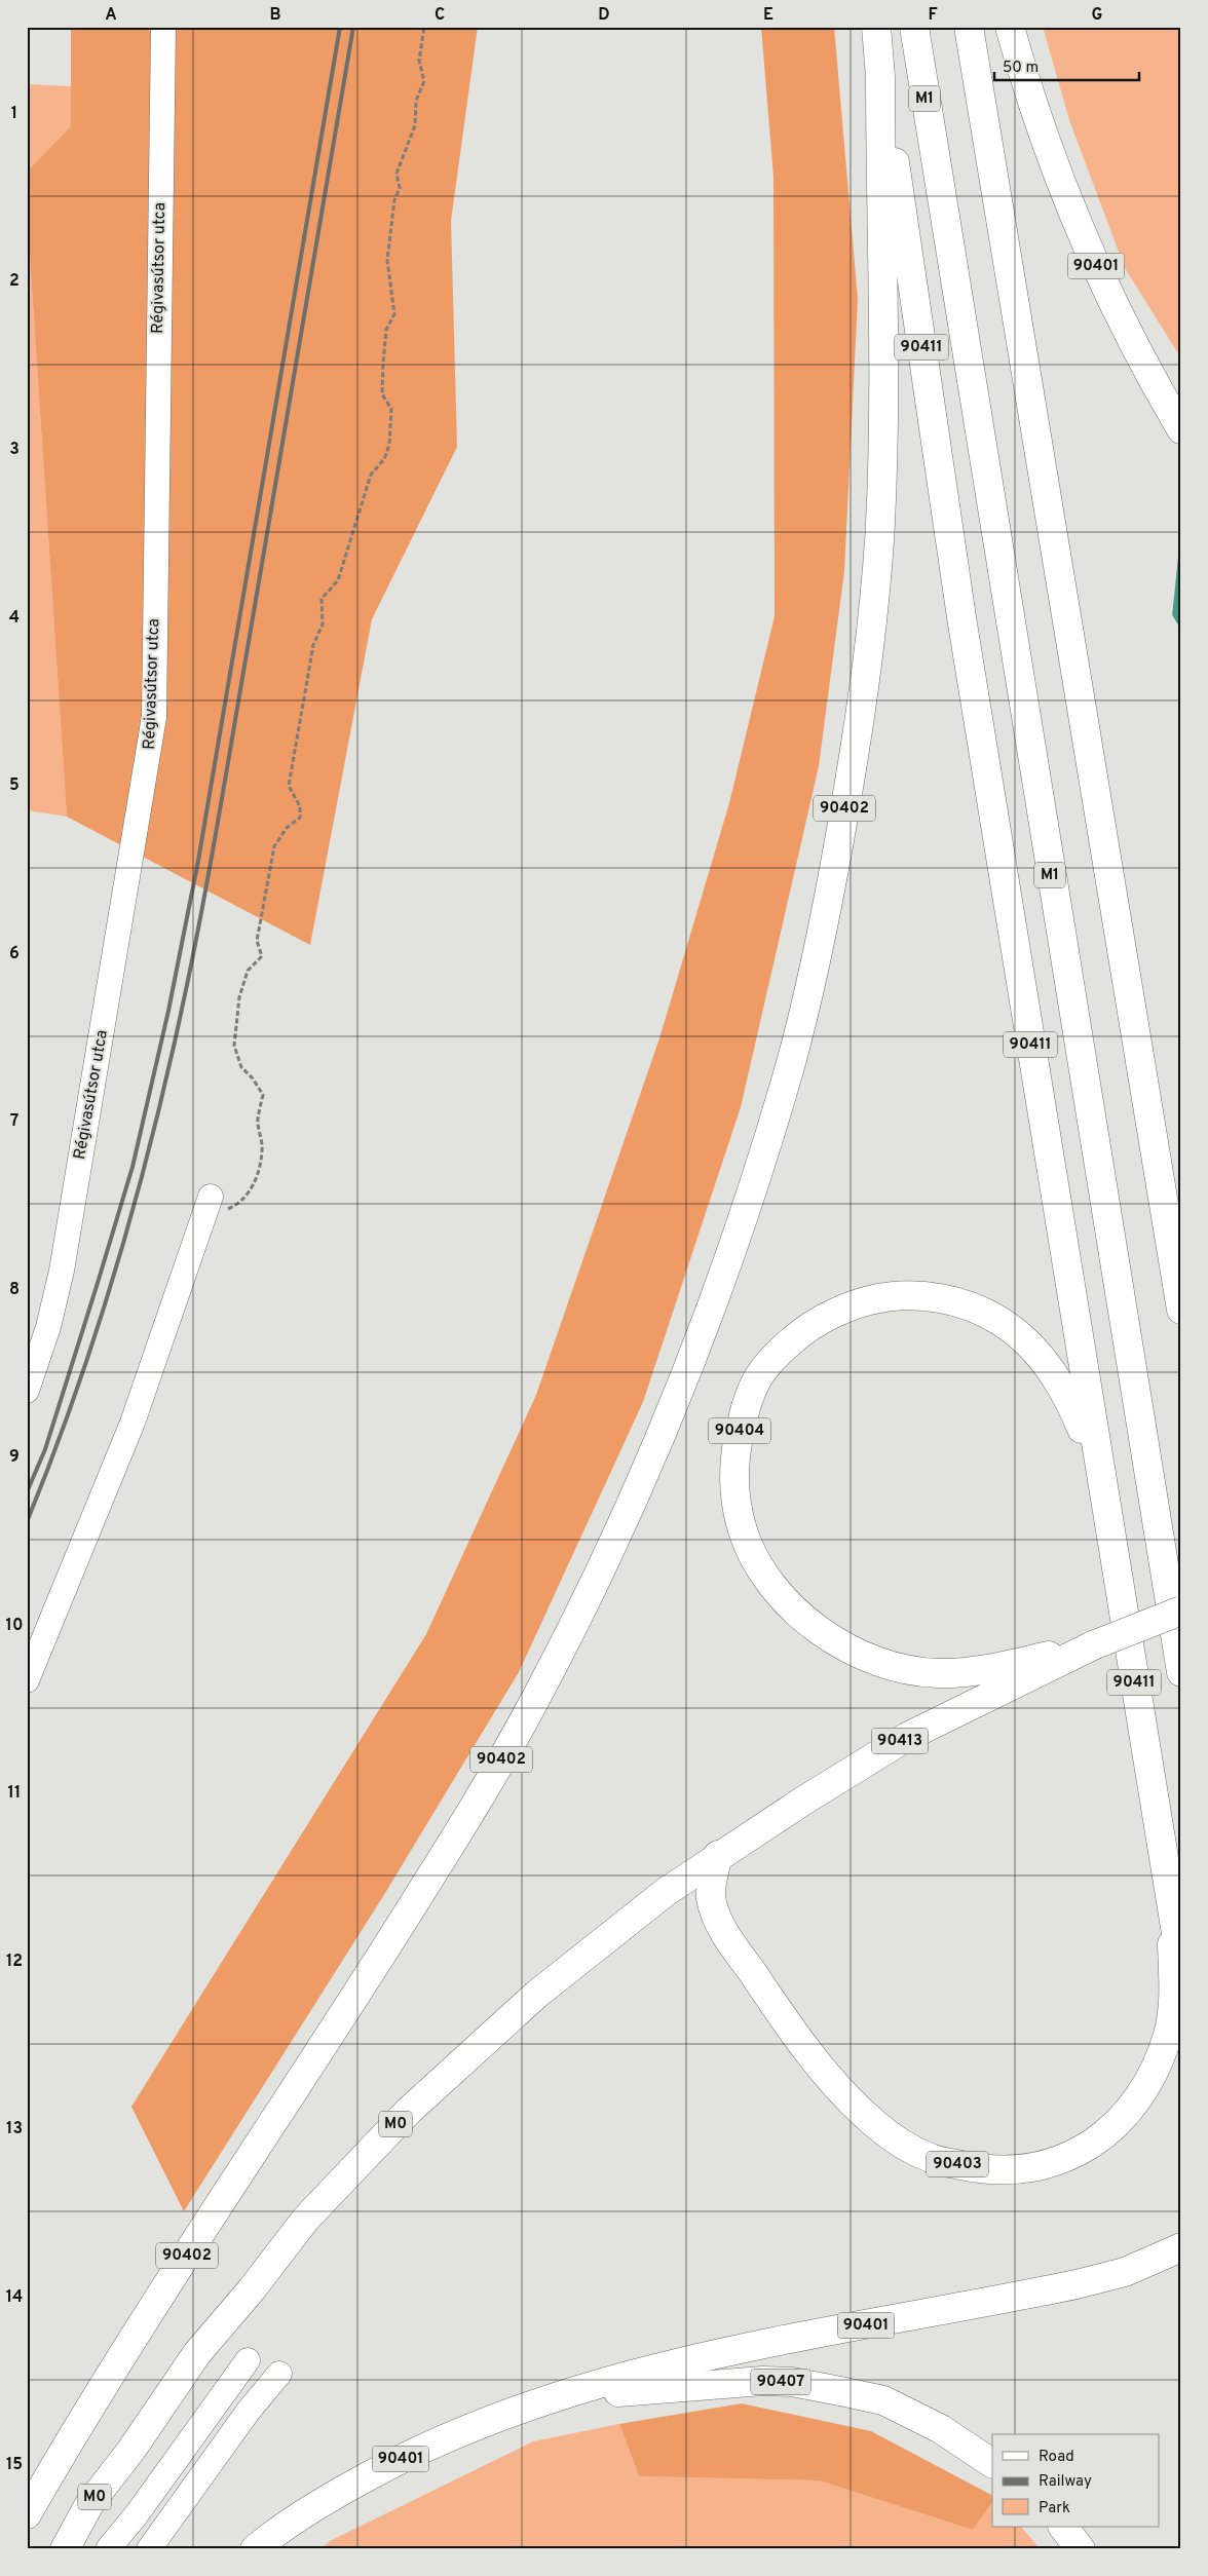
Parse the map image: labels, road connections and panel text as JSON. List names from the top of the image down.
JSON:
{
  "streets": {
    "highway": [
      "M1",
      "90401",
      "90411",
      "90402",
      "90404",
      "90413",
      "M0",
      "90403",
      "90407"
    ],
    "street": ["Régivasútsor utca"]
  },
  "crossings": [
    ["90401", "90407"],
    ["90411", "90402"],
    ["90411", "90404"],
    ["90411", "90403"],
    ["90404", "90413"],
    ["90413", "M0"],
    ["90413", "90403"],
    ["M0", "90403"]
  ],
  "legend": ["Road", "Railway", "Park"],
  "scale_bar": "50 m",
  "grid": {
    "columns": [
      "A",
      "B",
      "C",
      "D",
      "E",
      "F",
      "G"
    ],
    "rows": [
      "1",
      "2",
      "3",
      "4",
      "5",
      "6",
      "7",
      "8",
      "9",
      "10",
      "11",
      "12",
      "13",
      "14",
      "15"
    ]
  }
}
